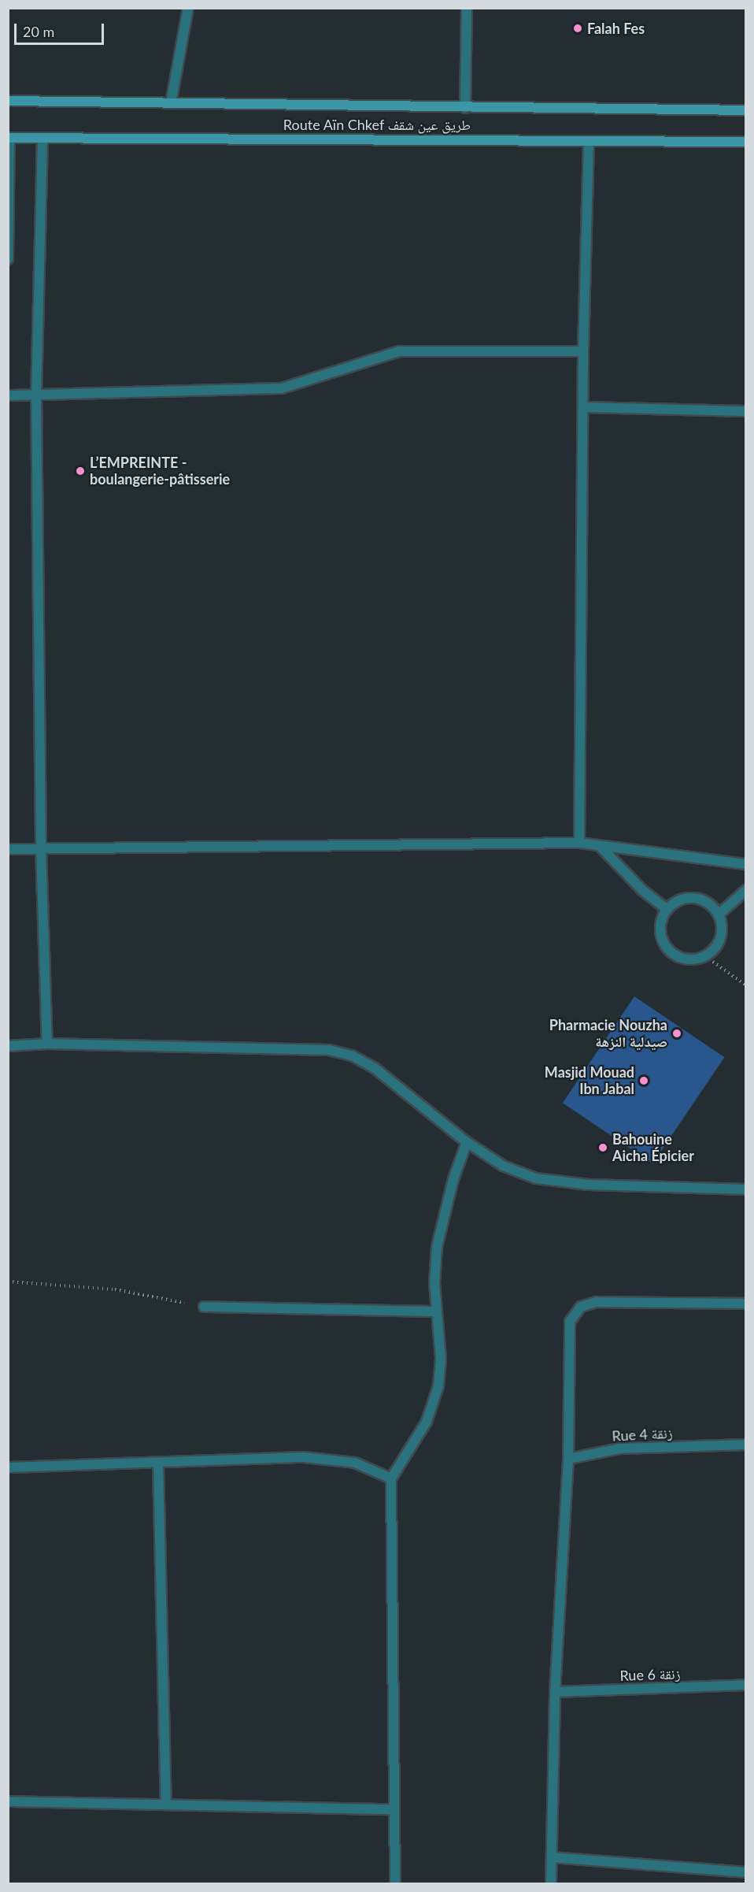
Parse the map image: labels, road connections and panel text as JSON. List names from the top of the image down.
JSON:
{
  "streets": {
    "main road": ["Route Aïn Chkef طريق عين شقف"],
    "street": ["Rue 4 زنقة", "Rue 6 زنقة"]
  },
  "places": [
    "Falah Fes",
    "L’EMPREINTE - boulangerie-pâtisserie",
    "Pharmacie Nouzha صيدلية النزهة",
    "Masjid Mouad Ibn Jabal",
    "Bahouine Aicha Épicier"
  ],
  "scale_bar": "20 m"
}
